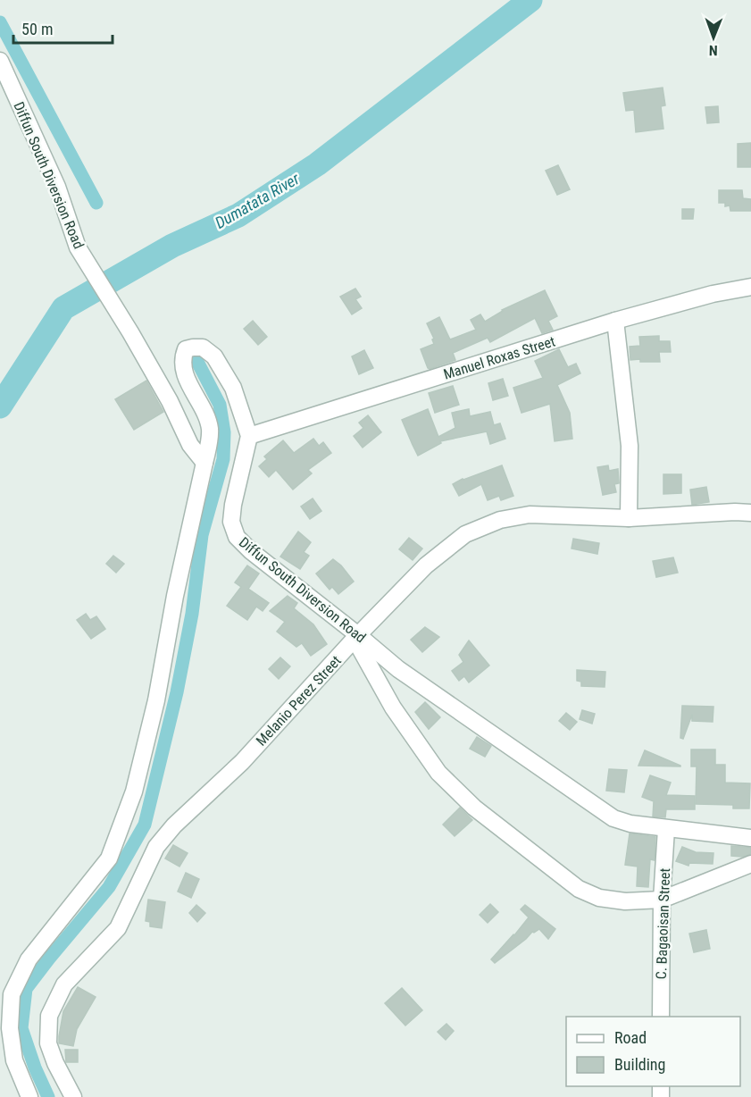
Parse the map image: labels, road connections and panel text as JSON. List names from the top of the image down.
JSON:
{
  "streets": {
    "street": [
      "Diffun South Diversion Road",
      "Manuel Roxas Street",
      "Melanio Perez Street",
      "C. Bagaoisan Street"
    ]
  },
  "crossings": [
    ["Diffun South Diversion Road", "Manuel Roxas Street"],
    ["Diffun South Diversion Road", "Melanio Perez Street"],
    ["Diffun South Diversion Road", "C. Bagaoisan Street"]
  ],
  "water": ["Dumatata River"],
  "legend": ["Road", "Building"],
  "scale_bar": "50 m",
  "north": "bottom"
}
